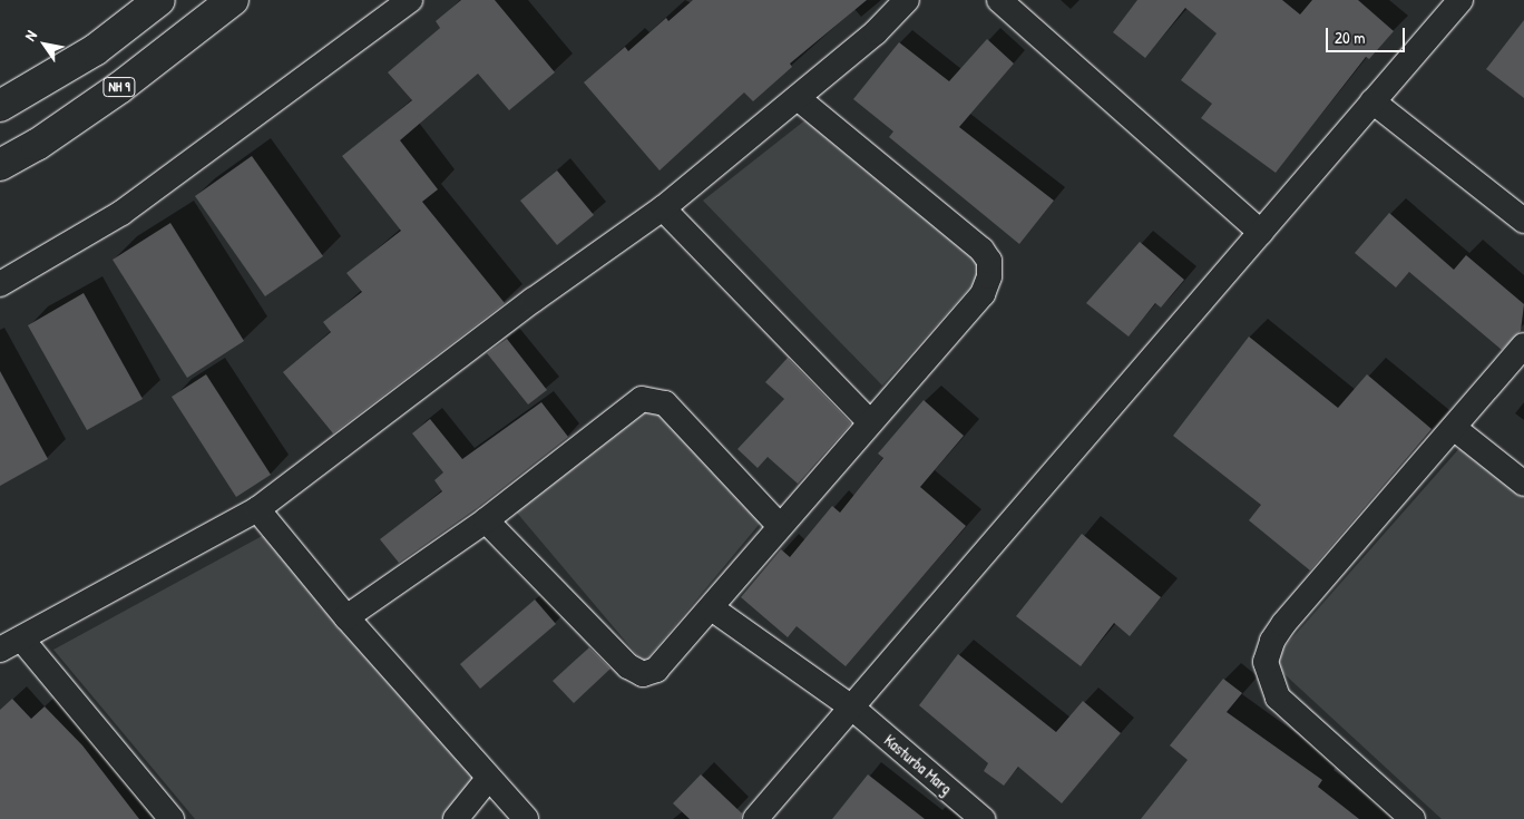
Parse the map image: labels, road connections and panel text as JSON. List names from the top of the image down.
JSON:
{
  "streets": {
    "highway": ["NH 9"],
    "street": ["Kasturba Marg"]
  },
  "scale_bar": "20 m",
  "north": "top left"
}
